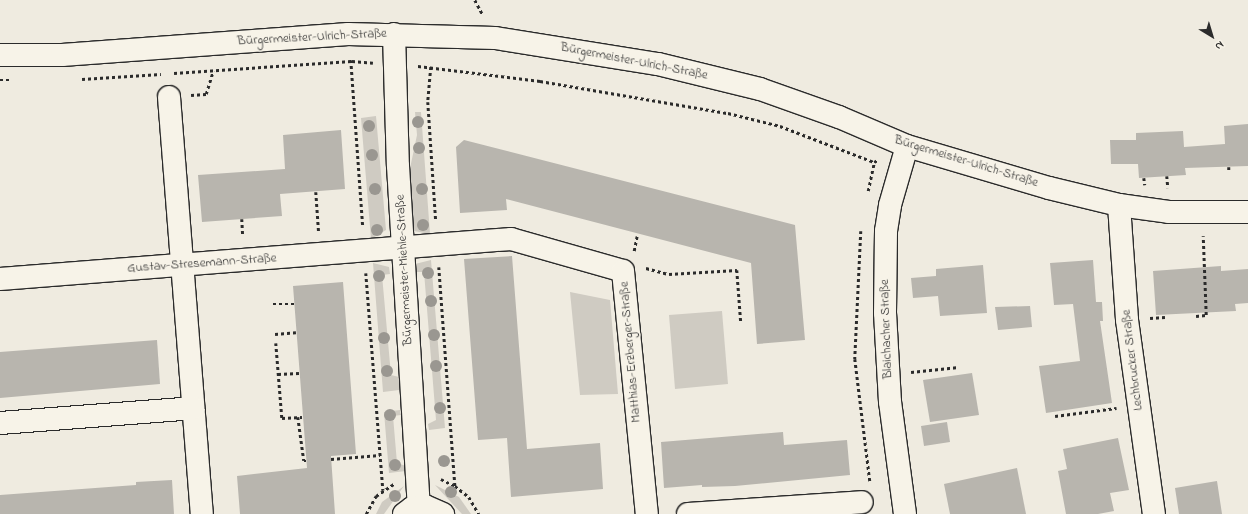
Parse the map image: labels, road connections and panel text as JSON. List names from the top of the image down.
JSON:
{
  "streets": {
    "street": [
      "Bürgermeister-Ulrich-Straße",
      "Gustav-Stresemann-Straße",
      "Bürgermeister-Miehle-Straße",
      "Blaichacher Straße",
      "Matthias-Erzberger-Straße",
      "Lechbrucker Straße"
    ]
  },
  "crossings": [
    ["Bürgermeister-Ulrich-Straße", "Bürgermeister-Miehle-Straße"],
    ["Bürgermeister-Ulrich-Straße", "Blaichacher Straße"],
    ["Bürgermeister-Ulrich-Straße", "Lechbrucker Straße"],
    ["Gustav-Stresemann-Straße", "Bürgermeister-Miehle-Straße"],
    ["Gustav-Stresemann-Straße", "Matthias-Erzberger-Straße"],
    ["Bürgermeister-Miehle-Straße", "Matthias-Erzberger-Straße"]
  ],
  "north": "bottom right"
}
